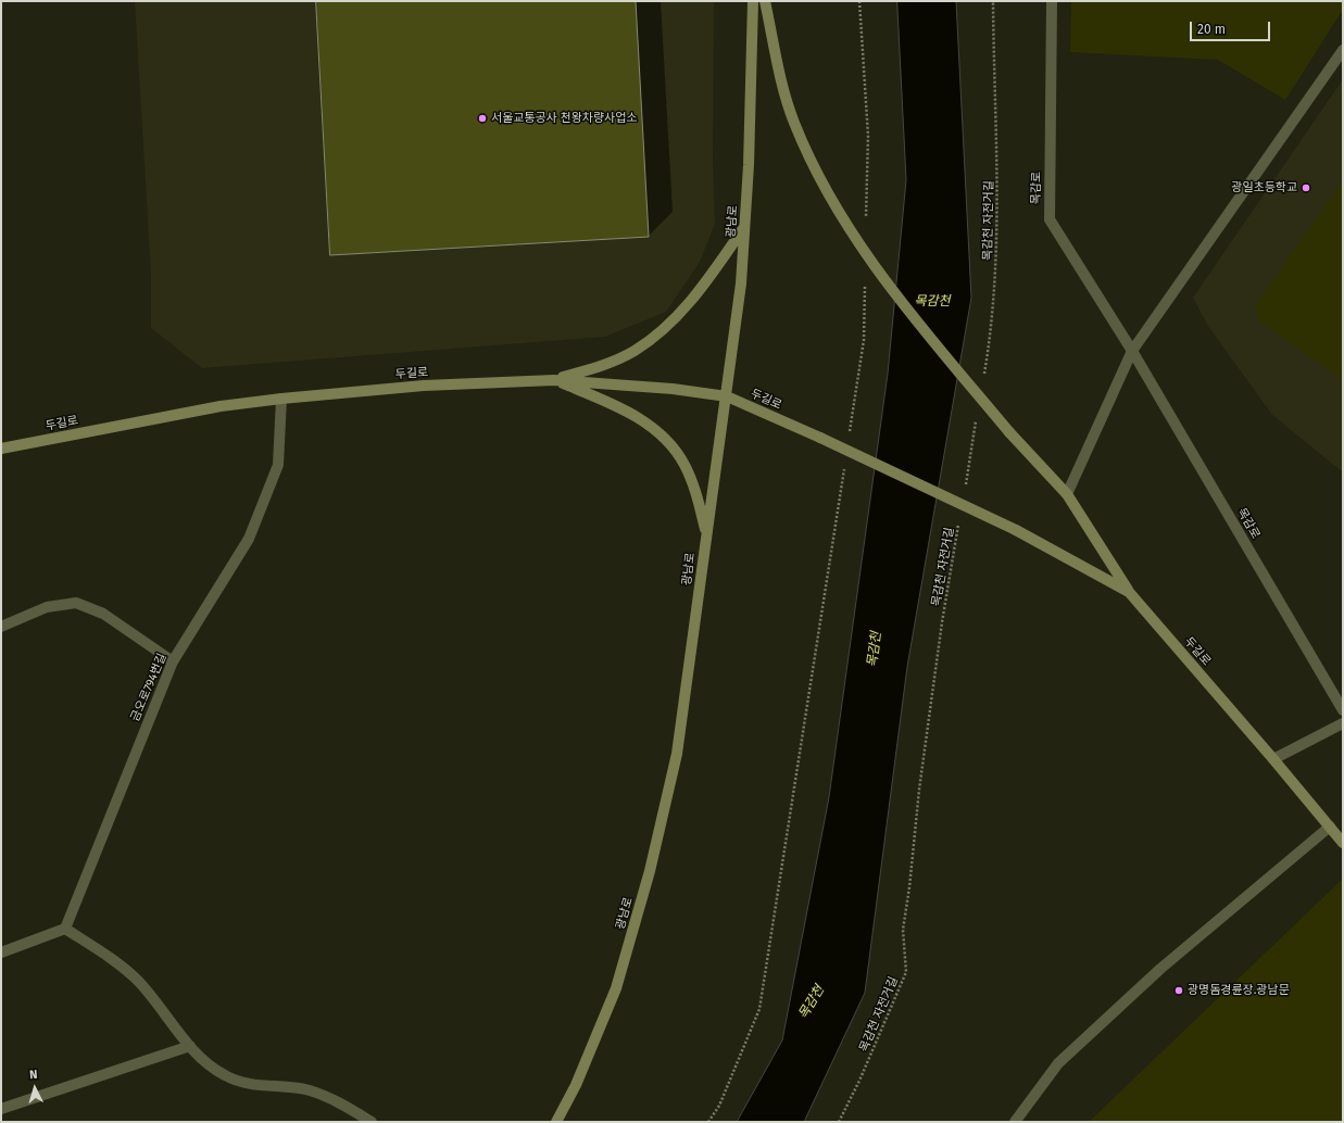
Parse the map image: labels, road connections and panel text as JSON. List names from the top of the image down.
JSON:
{
  "streets": {
    "street": [
      "목감로",
      "광남로",
      "두길로",
      "금오로794번길"
    ],
    "path": ["목감천 자전거길"]
  },
  "crossings": [
    ["광남로", "두길로"],
    ["두길로", "금오로794번길"]
  ],
  "water": ["목감천"],
  "places": ["서울교통공사 천왕차량사업소", "광일초등학교", "광명돔경륜장.광남문"],
  "scale_bar": "20 m",
  "north": "top"
}
